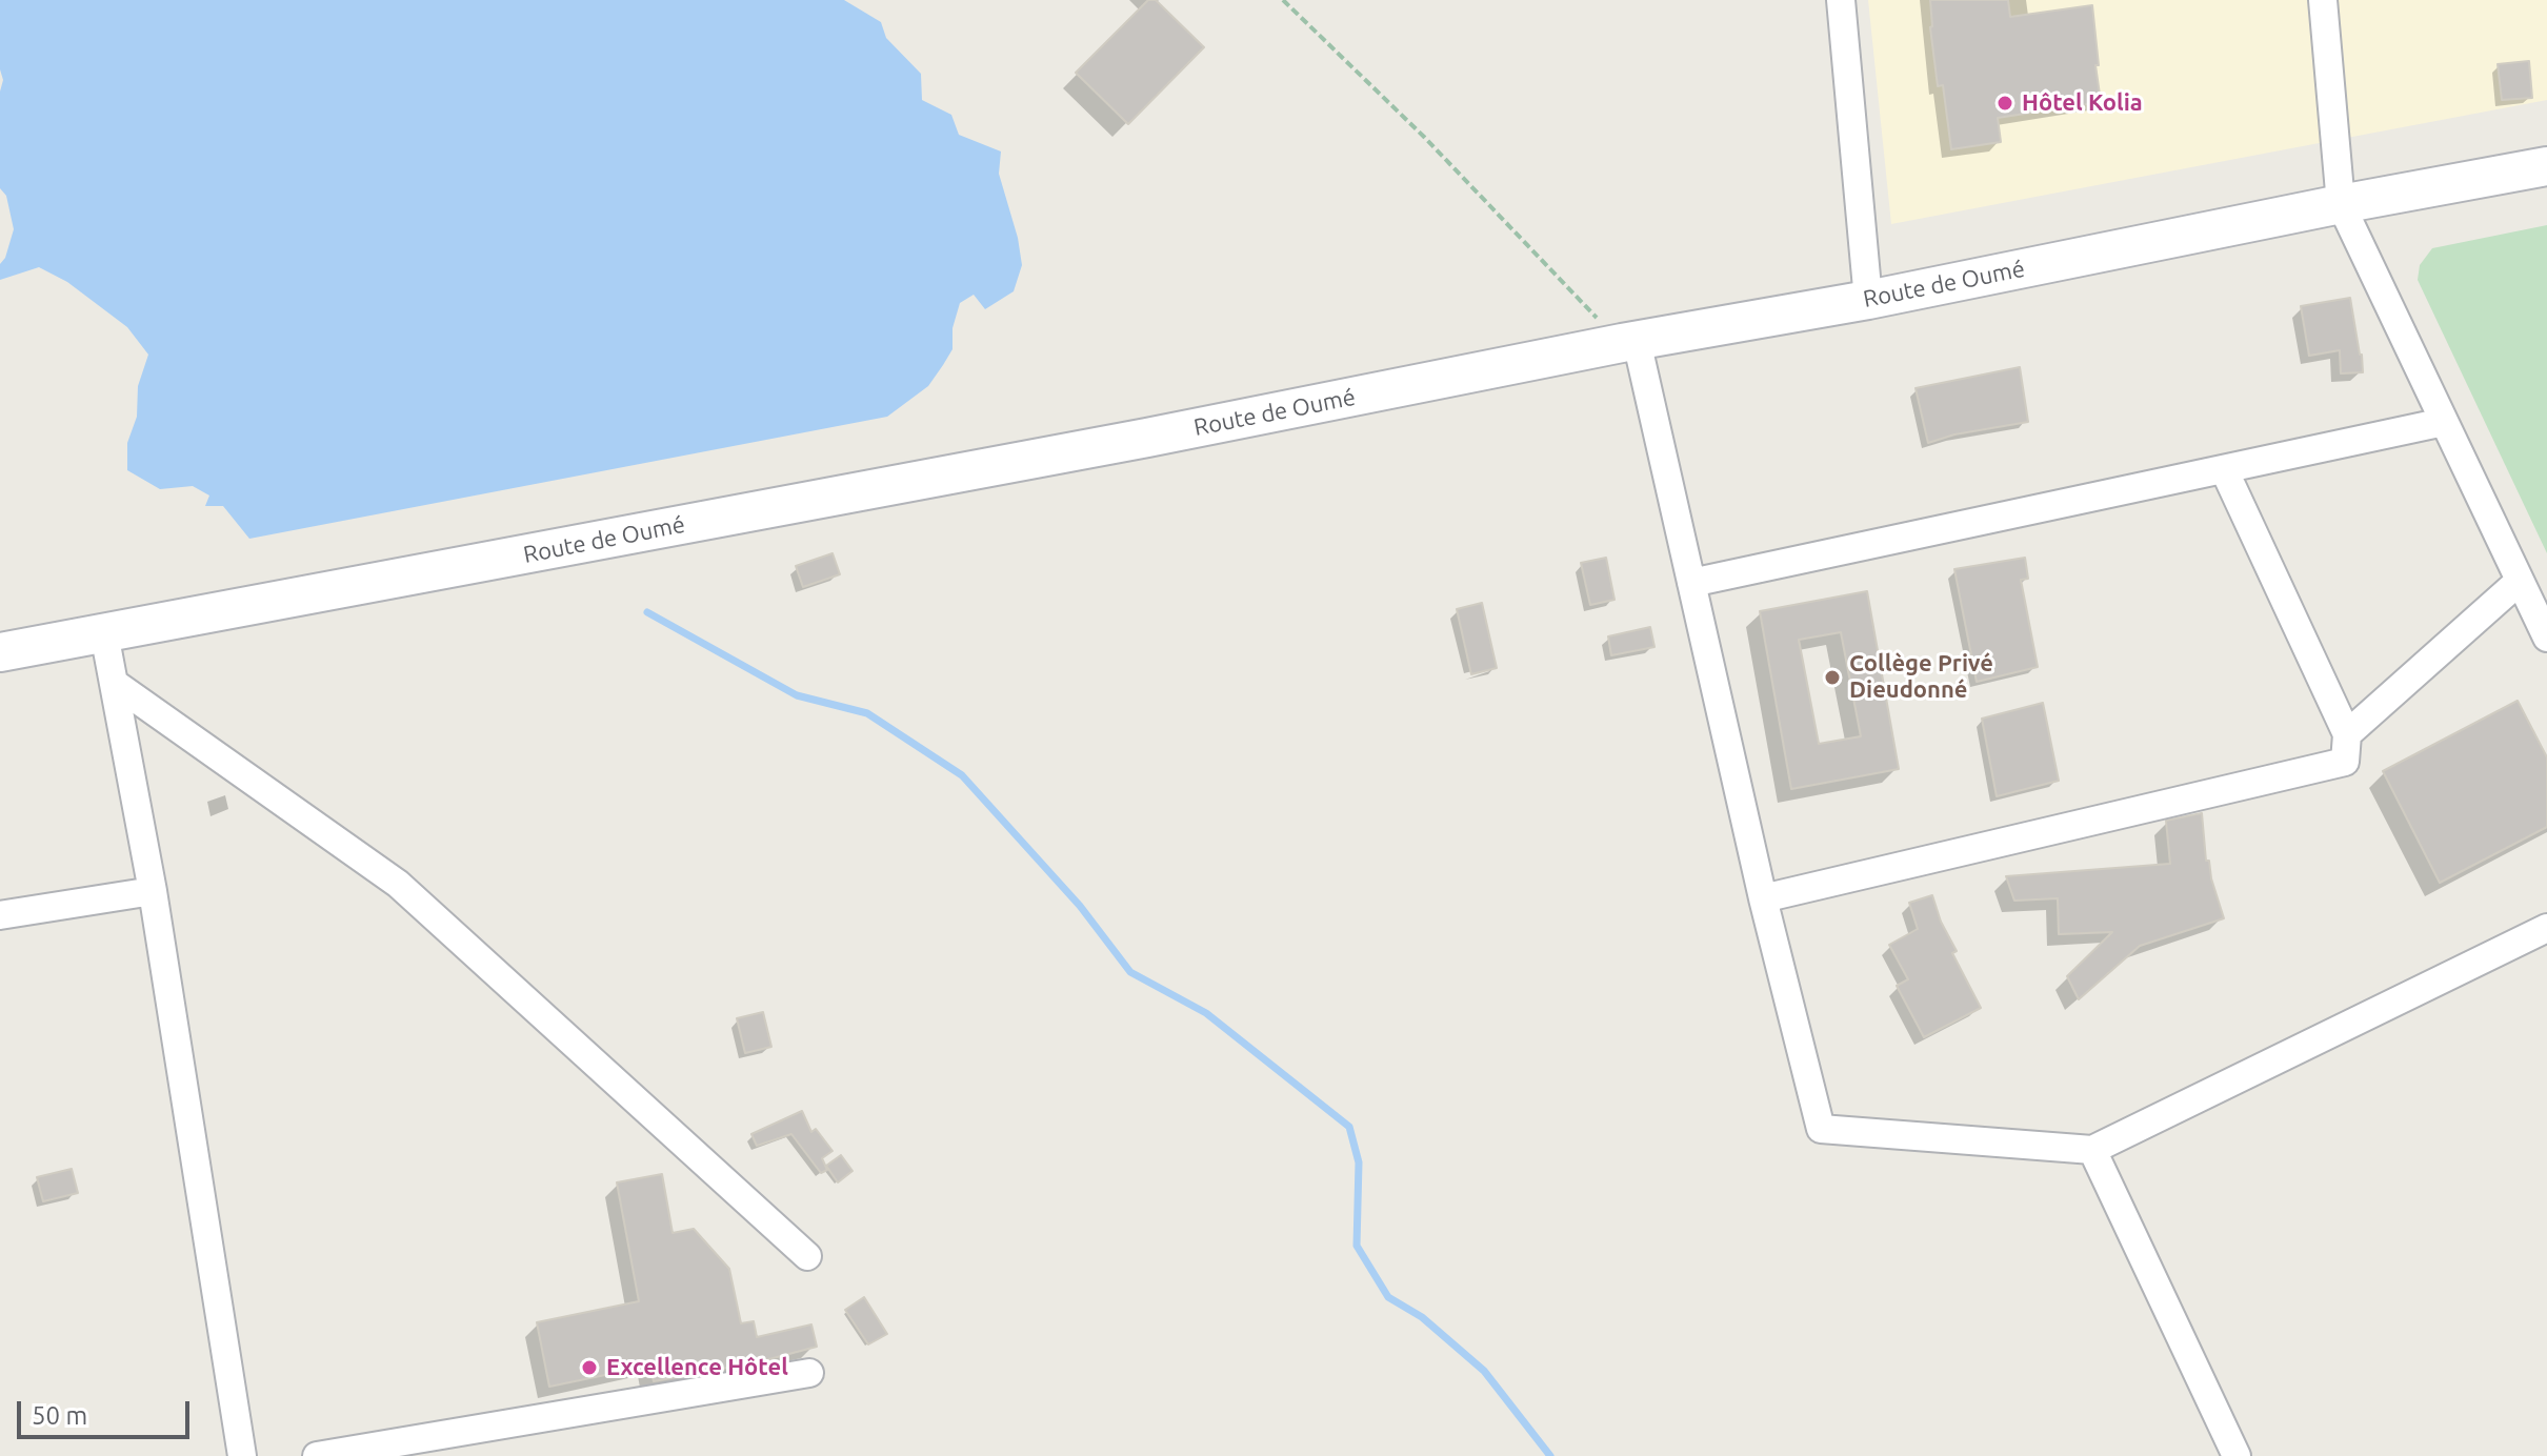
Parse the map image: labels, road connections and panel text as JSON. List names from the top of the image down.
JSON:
{
  "streets": {
    "main road": ["Route de Oumé"]
  },
  "places": ["Hôtel Kolia", "Collège Privé Dieudonné", "Excellence Hôtel"],
  "scale_bar": "50 m"
}
